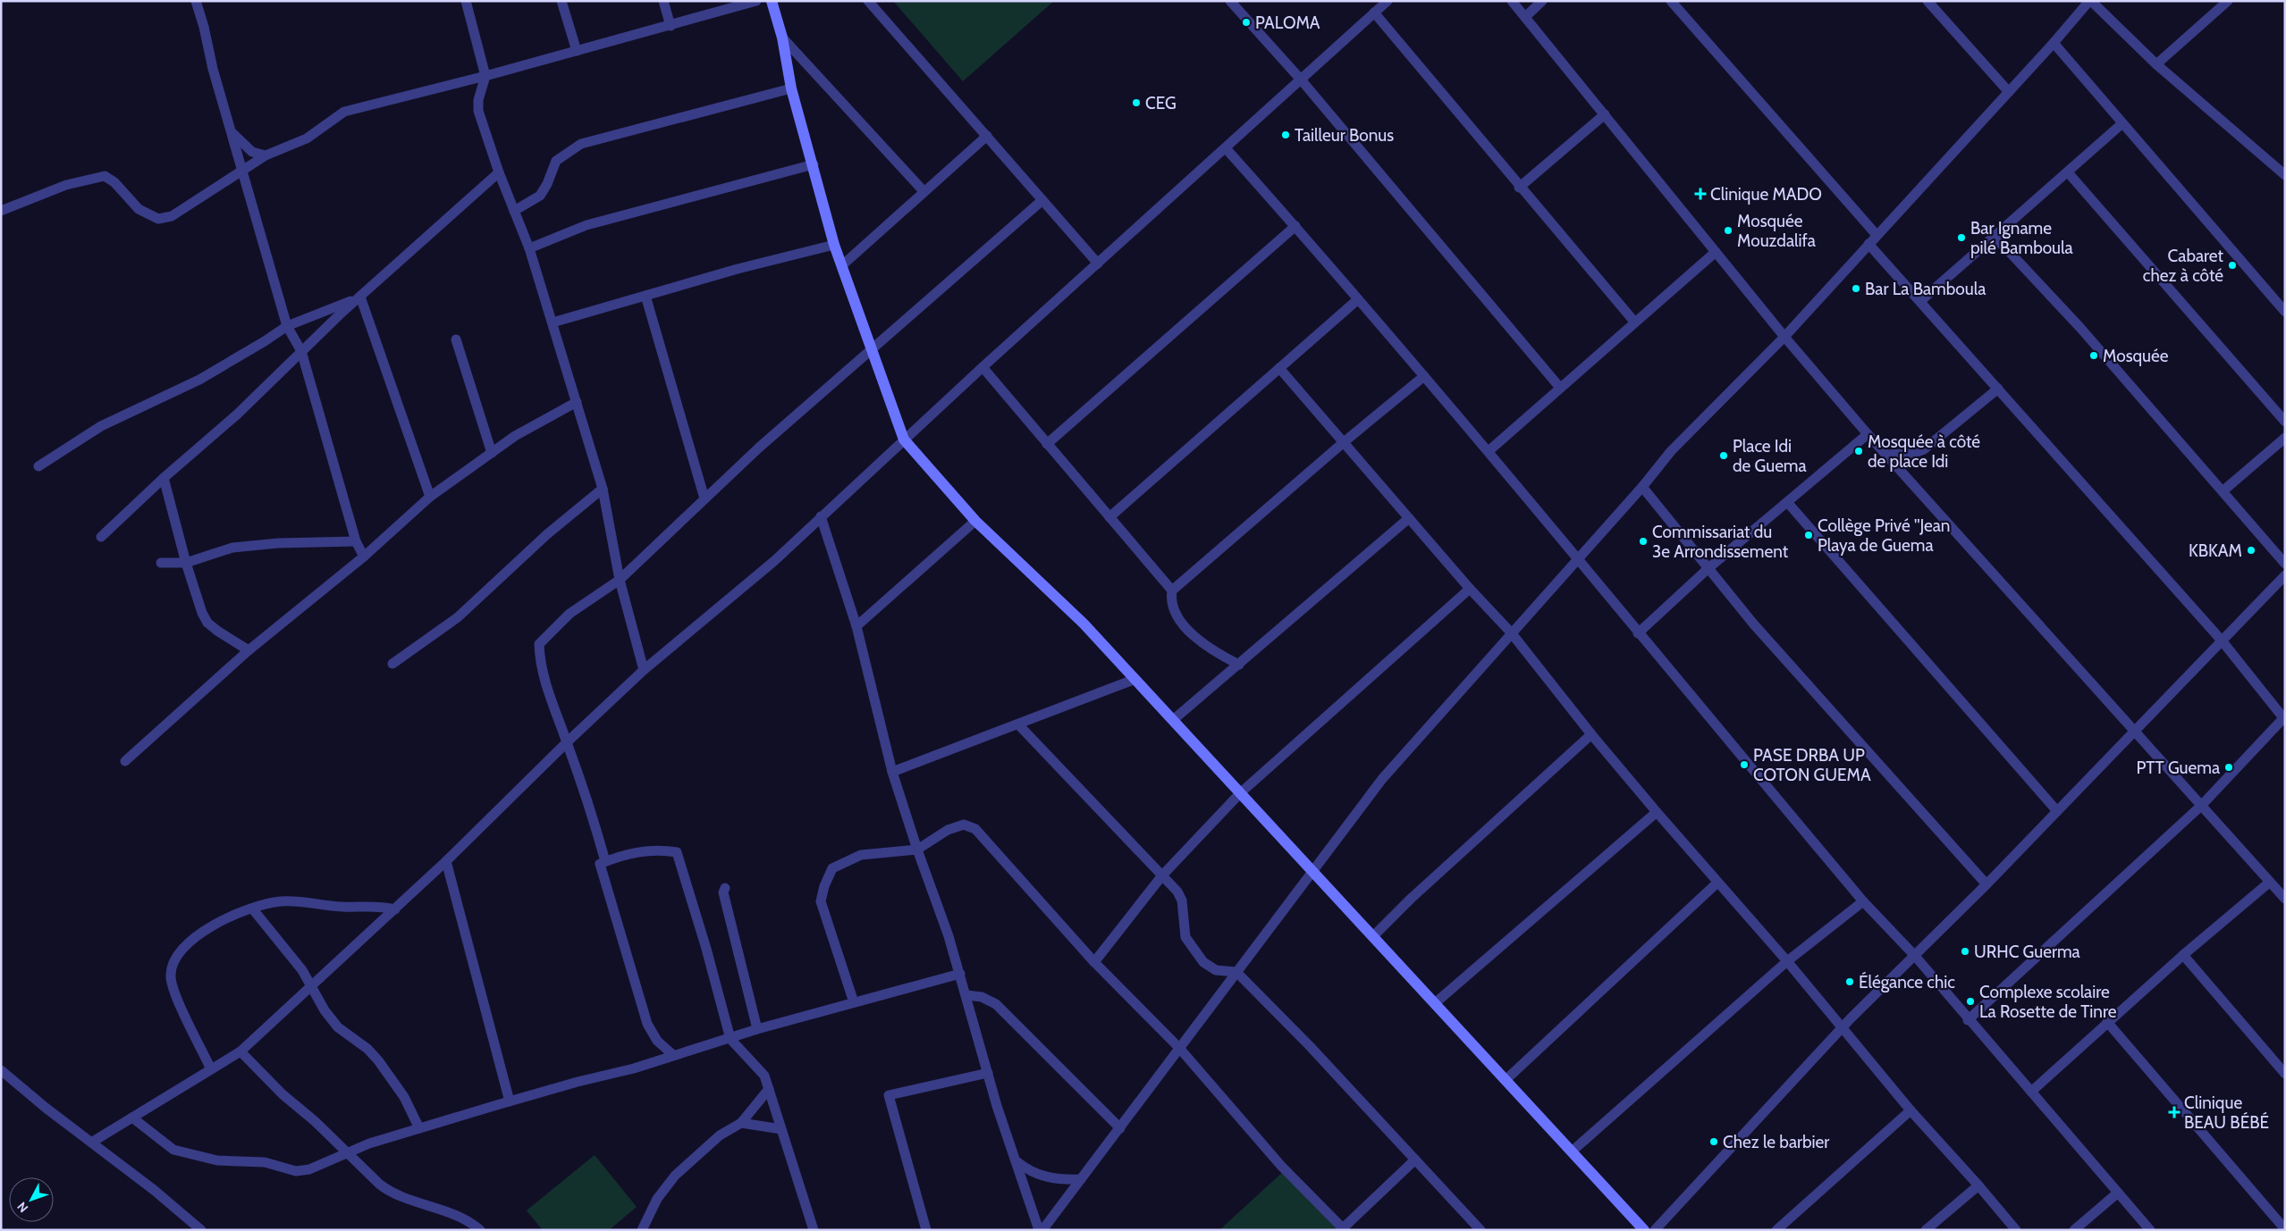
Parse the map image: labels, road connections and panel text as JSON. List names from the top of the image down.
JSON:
{
  "places": {
    "other": [
      "PALOMA",
      "CEG",
      "Tailleur Bonus",
      "Mosquée Mouzdalifa",
      "Bar Igname pilé Bamboula",
      "Cabaret chez à côté",
      "Bar La Bamboula",
      "Mosquée",
      "Mosquée à côté de place Idi",
      "Place Idi de Guema",
      "Collège Privé ''Jean Playa de Guema",
      "Commissariat du 3e Arrondissement",
      "KBKAM",
      "PASE DRBA UP COTON GUEMA",
      "PTT Guema",
      "URHC Guerma",
      "Élégance chic",
      "Complexe scolaire La Rosette de Tinre",
      "Chez le barbier"
    ],
    "health": ["Clinique MADO", "Clinique BEAU BÉBÉ"]
  },
  "north": "bottom left"
}
